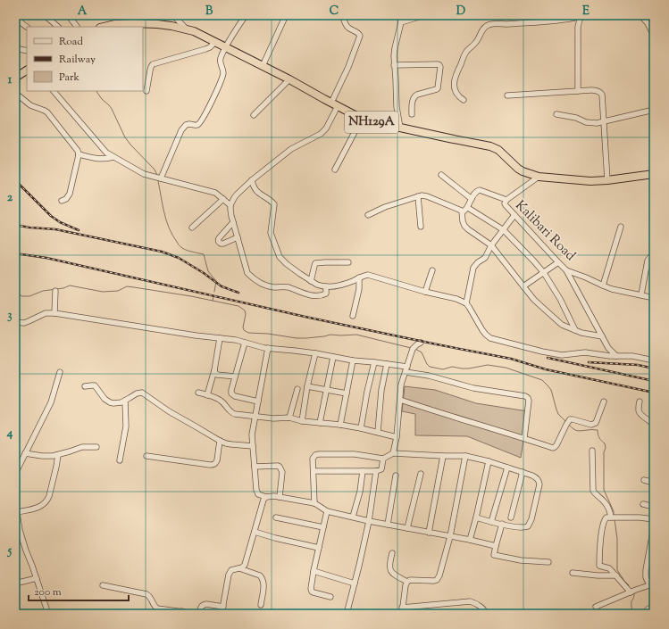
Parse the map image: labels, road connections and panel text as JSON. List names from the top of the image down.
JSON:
{
  "streets": {
    "highway": ["NH129A"],
    "street": ["Kalibari Road"]
  },
  "crossings": [
    ["NH129A", "Kalibari Road"]
  ],
  "legend": ["Road", "Railway", "Park"],
  "scale_bar": "200 m",
  "grid": {
    "columns": [
      "A",
      "B",
      "C",
      "D",
      "E"
    ],
    "rows": [
      "1",
      "2",
      "3",
      "4",
      "5"
    ]
  }
}
